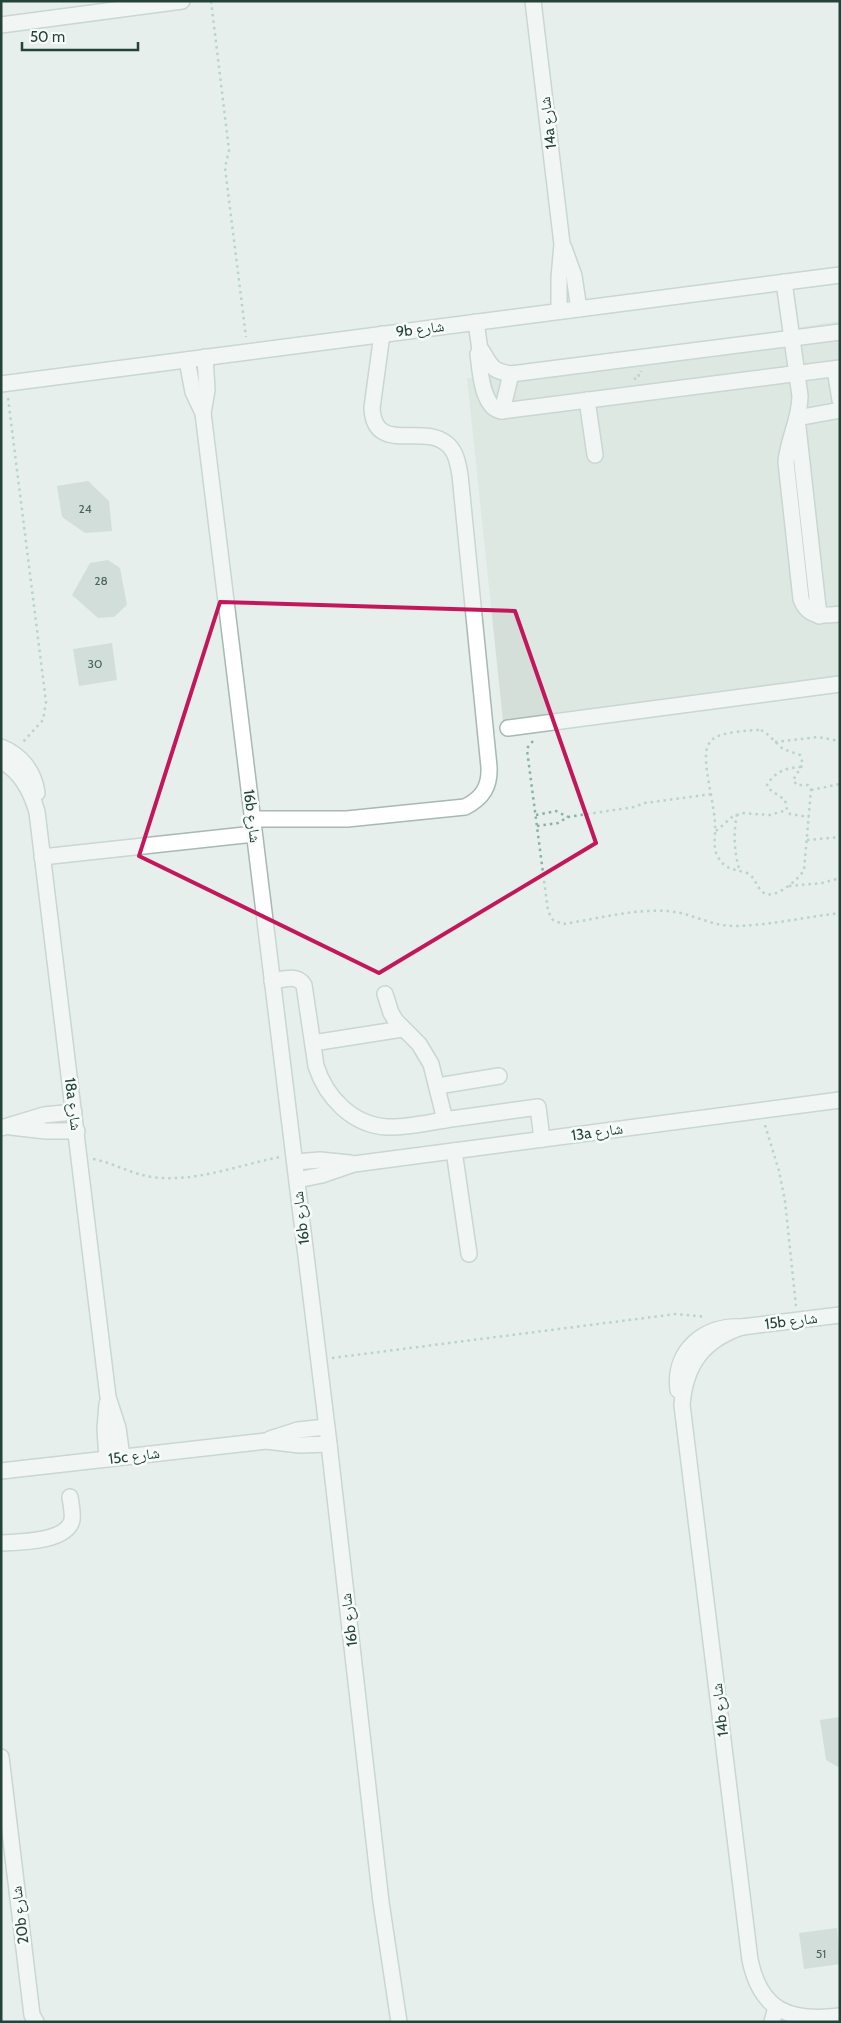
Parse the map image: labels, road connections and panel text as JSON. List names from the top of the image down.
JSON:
{
  "streets": {
    "street": [
      "14a شارع",
      "9b شارع",
      "16b شارع",
      "18a شارع",
      "13a شارع",
      "15b شارع",
      "15c شارع",
      "14b شارع",
      "20b شارع"
    ]
  },
  "crossings": [
    ["14a شارع", "9b شارع"],
    ["9b شارع", "16b شارع"],
    ["16b شارع", "13a شارع"],
    ["16b شارع", "15c شارع"],
    ["18a شارع", "15c شارع"],
    ["15b شارع", "14b شارع"]
  ],
  "house_numbers": [
    "24",
    "28",
    "30",
    "51"
  ],
  "scale_bar": "50 m"
}
